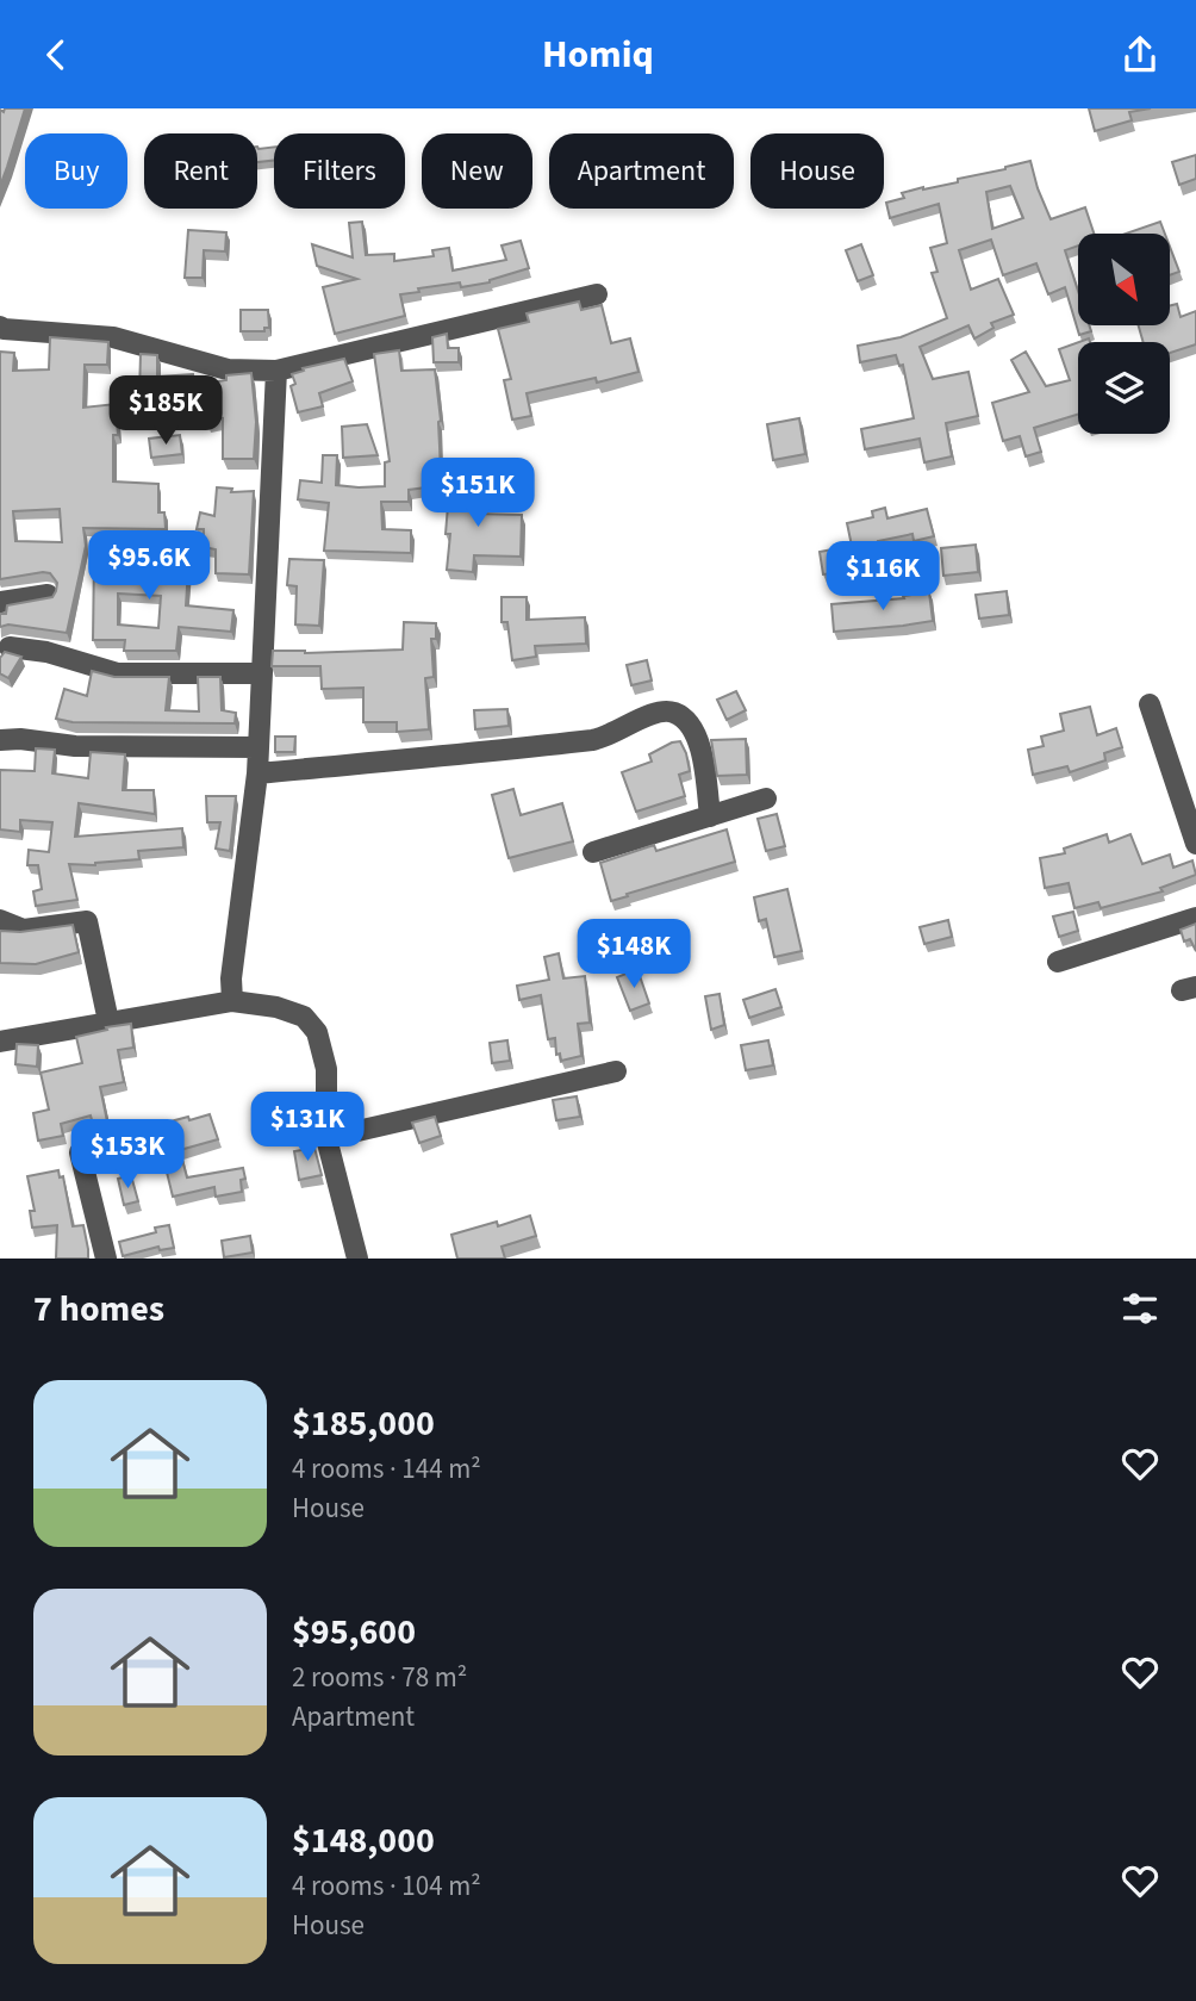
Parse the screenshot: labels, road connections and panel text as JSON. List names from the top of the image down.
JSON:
{
  "north": "bottom right",
  "page": {
    "header": "Homiq",
    "chip": [
      "Buy",
      "Rent",
      "Filters",
      "New",
      "Apartment",
      "House"
    ],
    "price": [
      "$185K",
      "$151K",
      "$95.6K",
      "$116K",
      "$148K",
      "$131K",
      "$153K"
    ],
    "heading": "7 homes",
    "list": [
      {
        "name": "$185,000",
        "note": "4 rooms · 144 m² · House"
      },
      {
        "name": "$95,600",
        "note": "2 rooms · 78 m² · Apartment"
      },
      {
        "name": "$148,000",
        "note": "4 rooms · 104 m² · House"
      }
    ]
  }
}
